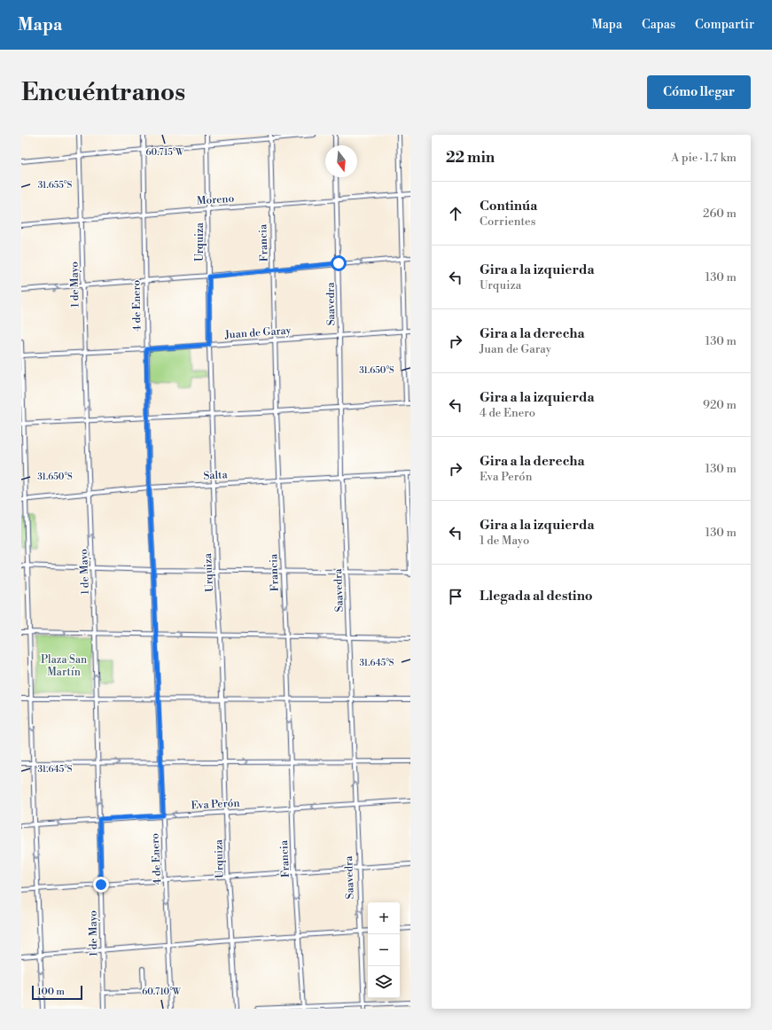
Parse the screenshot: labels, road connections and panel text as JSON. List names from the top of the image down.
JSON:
{
  "streets": {
    "street": [
      "Moreno",
      "Urquiza",
      "Francia",
      "1 de Mayo",
      "Saavedra",
      "4 de Enero",
      "Juan de Garay",
      "Salta",
      "Eva Perón"
    ]
  },
  "crossings": [
    ["Moreno", "Urquiza"],
    ["Moreno", "Francia"],
    ["Moreno", "1 de Mayo"],
    ["Moreno", "Saavedra"],
    ["Moreno", "4 de Enero"],
    ["Urquiza", "Juan de Garay"],
    ["Urquiza", "Salta"],
    ["Urquiza", "Eva Perón"],
    ["Francia", "Juan de Garay"],
    ["Francia", "Salta"],
    ["Francia", "Eva Perón"],
    ["1 de Mayo", "Juan de Garay"],
    ["1 de Mayo", "Salta"],
    ["1 de Mayo", "Eva Perón"],
    ["Saavedra", "Juan de Garay"],
    ["Saavedra", "Salta"],
    ["Saavedra", "Eva Perón"],
    ["4 de Enero", "Juan de Garay"],
    ["4 de Enero", "Salta"],
    ["4 de Enero", "Eva Perón"]
  ],
  "one_way": ["Eva Perón"],
  "parks": ["Plaza San Martín"],
  "scale_bar": "100 m",
  "north": "bottom",
  "page": {
    "header": "Mapa",
    "nav": ["Mapa", "Capas", "Compartir"],
    "buttons": "Cómo llegar",
    "title": "Encuéntranos",
    "heading": ["22 min", "A pie · 1.7 km"],
    "list": [
      ["Continúa", "Corrientes", "260 m"],
      ["Gira a la izquierda", "Urquiza", "130 m"],
      ["Gira a la derecha", "Juan de Garay", "130 m"],
      ["Gira a la izquierda", "4 de Enero", "920 m"],
      ["Gira a la derecha", "Eva Perón", "130 m"],
      ["Gira a la izquierda", "1 de Mayo", "130 m"],
      "Llegada al destino"
    ],
    "map_buttons": ["+", "−"],
    "scale": "100 m"
  },
  "coordinates": [
    "60.715°W",
    "31.655°S",
    "31.650°S",
    "31.645°S",
    "60.710°W"
  ]
}
